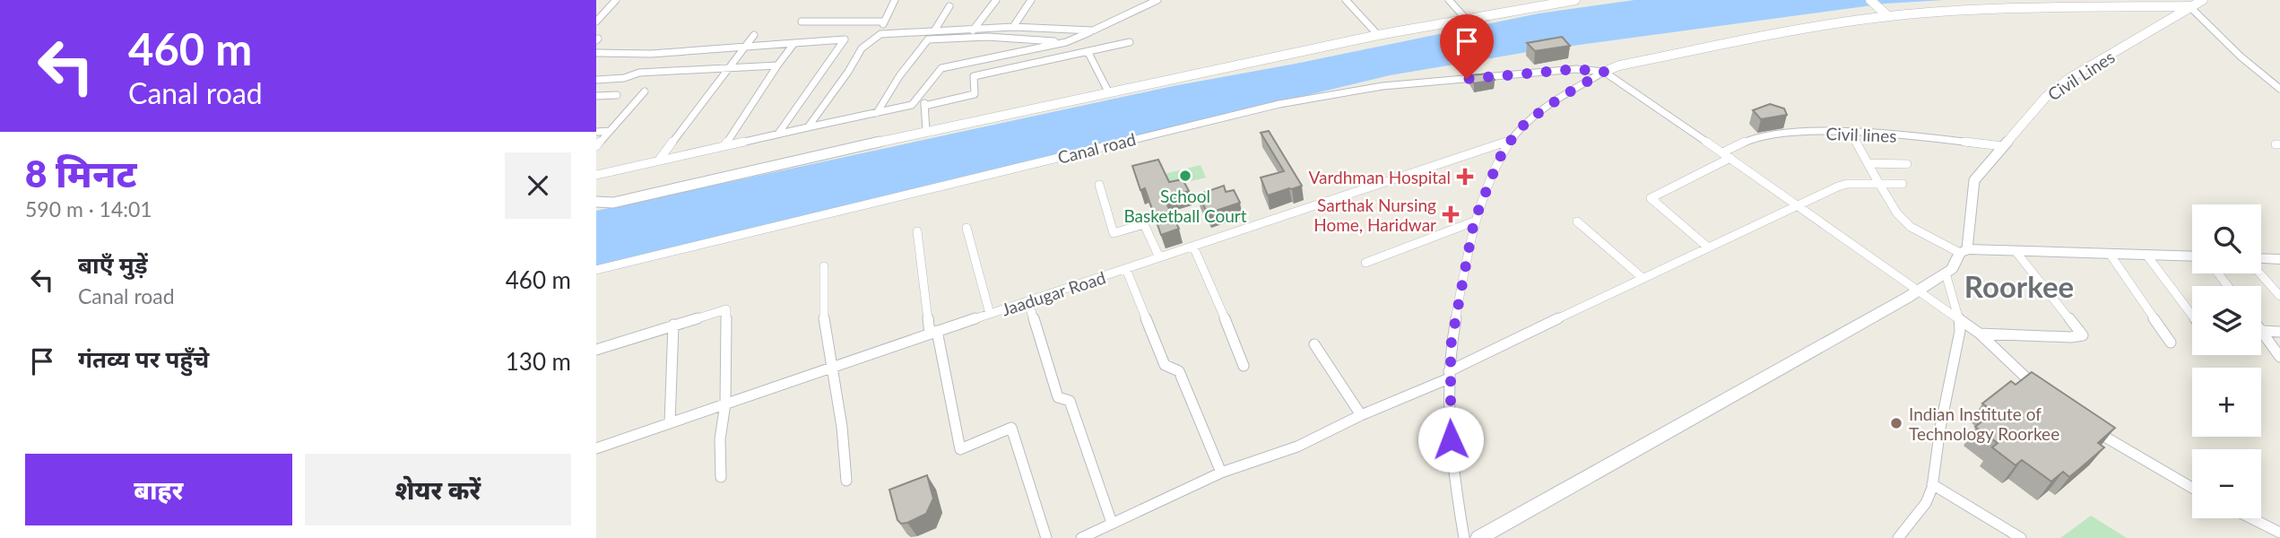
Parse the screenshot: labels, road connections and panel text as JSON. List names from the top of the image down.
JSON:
{
  "streets": {
    "street": [
      "Civil Lines",
      "Civil lines",
      "Canal road",
      "Jaadugar Road"
    ]
  },
  "crossings": [
    ["Civil Lines", "Civil lines"]
  ],
  "districts": ["Roorkee"],
  "places": {
    "other": ["School Basketball Court", "Indian Institute of Technology Roorkee"],
    "health": ["Vardhman Hospital", "Sarthak Nursing Home, Haridwar"]
  },
  "page": {
    "turn": ["460 m", "Canal road"],
    "heading": ["8 मिनट", "590 m · 14:01"],
    "map_buttons": ["+", "−"],
    "list": [
      {
        "name": "बाएँ मुड़ें",
        "note": "Canal road",
        "value": "460 m"
      },
      {
        "name": "गंतव्य पर पहुँचे",
        "value": "130 m"
      }
    ],
    "buttons": ["बाहर", "शेयर करें"]
  }
}
